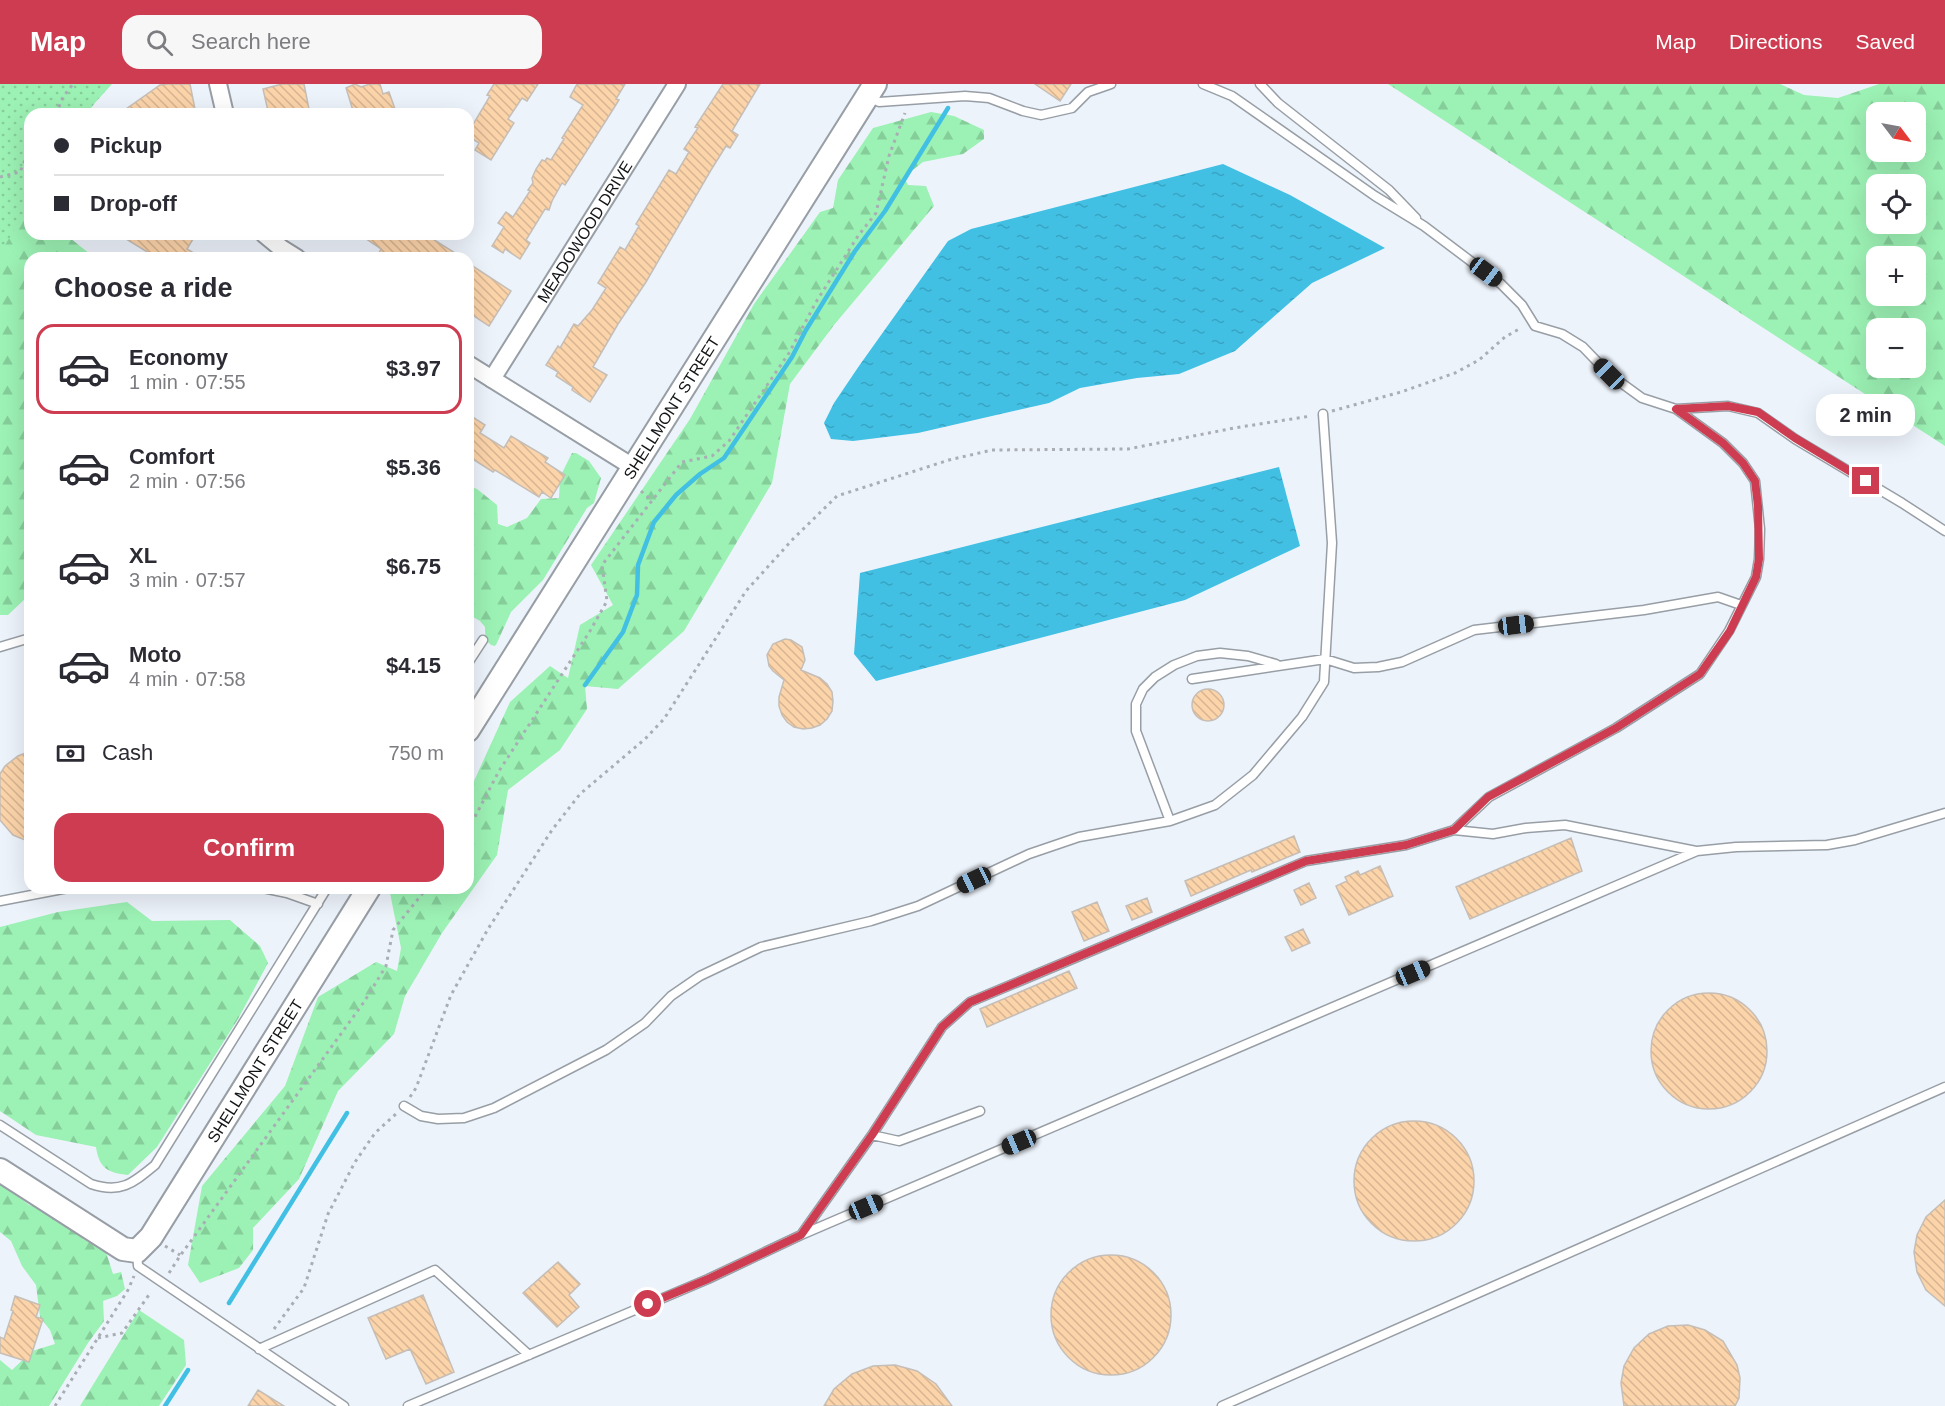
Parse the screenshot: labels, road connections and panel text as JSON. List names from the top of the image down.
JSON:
{
  "streets": {
    "street": ["MEADOWOOD DRIVE", "SHELLMONT STREET"]
  },
  "north": "bottom right",
  "page": {
    "header": "Map",
    "search": "Search here",
    "nav": ["Map", "Directions", "Saved"],
    "map_buttons": ["+", "−"],
    "banner": ["Pickup", "Drop-off"],
    "heading": "Choose a ride",
    "list": [
      {
        "name": "Economy",
        "note": "1 min · 07:55",
        "value": "$3.97"
      },
      {
        "name": "Comfort",
        "note": "2 min · 07:56",
        "value": "$5.36"
      },
      {
        "name": "XL",
        "note": "3 min · 07:57",
        "value": "$6.75"
      },
      {
        "name": "Moto",
        "note": "4 min · 07:58",
        "value": "$4.15"
      }
    ],
    "bubble": "2 min",
    "pay": ["Cash", "750 m"],
    "buttons": "Confirm"
  }
}
